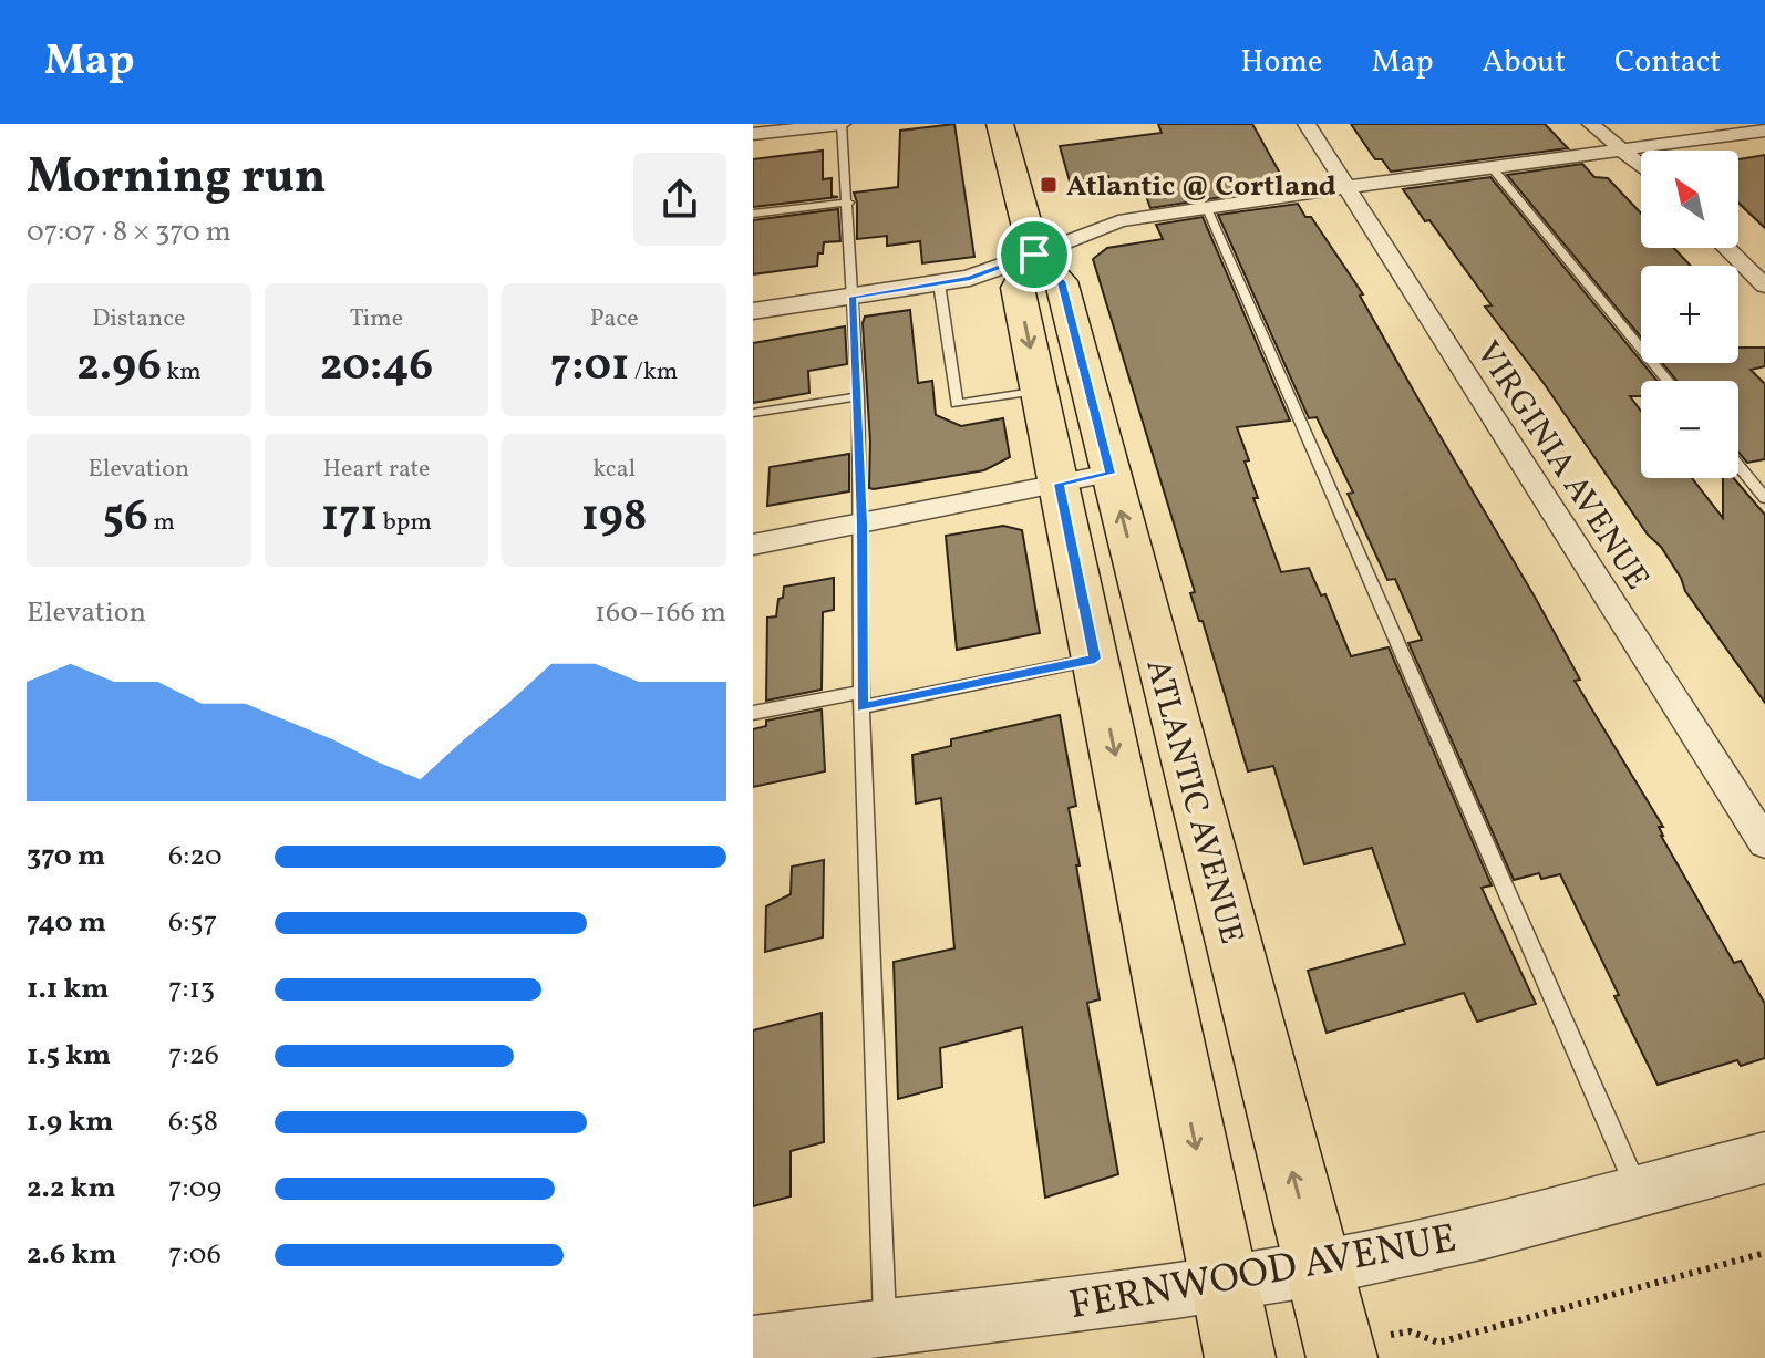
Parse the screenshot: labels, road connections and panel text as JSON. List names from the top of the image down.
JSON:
{
  "streets": {
    "main road": ["ATLANTIC AVENUE"],
    "street": ["VIRGINIA AVENUE", "FERNWOOD AVENUE"]
  },
  "crossings": [
    ["ATLANTIC AVENUE", "FERNWOOD AVENUE"]
  ],
  "places": {
    "transit": ["Atlantic @ Cortland"]
  },
  "north": "top left",
  "page": {
    "header": "Map",
    "nav": [
      "Home",
      "Map",
      "About",
      "Contact"
    ],
    "heading": ["Morning run", "07:07 · 8 × 370 m"],
    "map_buttons": ["+", "−"],
    "stats": [
      ["Distance", "2.96 km"],
      ["Time", "20:46"],
      ["Pace", "7:01 /km"],
      ["Elevation", "56 m"],
      ["Heart rate", "171 bpm"],
      ["kcal", "198"]
    ],
    "chart": ["Elevation", "160–166 m"],
    "list": [
      {
        "name": "370 m",
        "note": "6:20"
      },
      {
        "name": "740 m",
        "note": "6:57"
      },
      {
        "name": "1.1 km",
        "note": "7:13"
      },
      {
        "name": "1.5 km",
        "note": "7:26"
      },
      {
        "name": "1.9 km",
        "note": "6:58"
      },
      {
        "name": "2.2 km",
        "note": "7:09"
      },
      {
        "name": "2.6 km",
        "note": "7:06"
      }
    ]
  }
}
